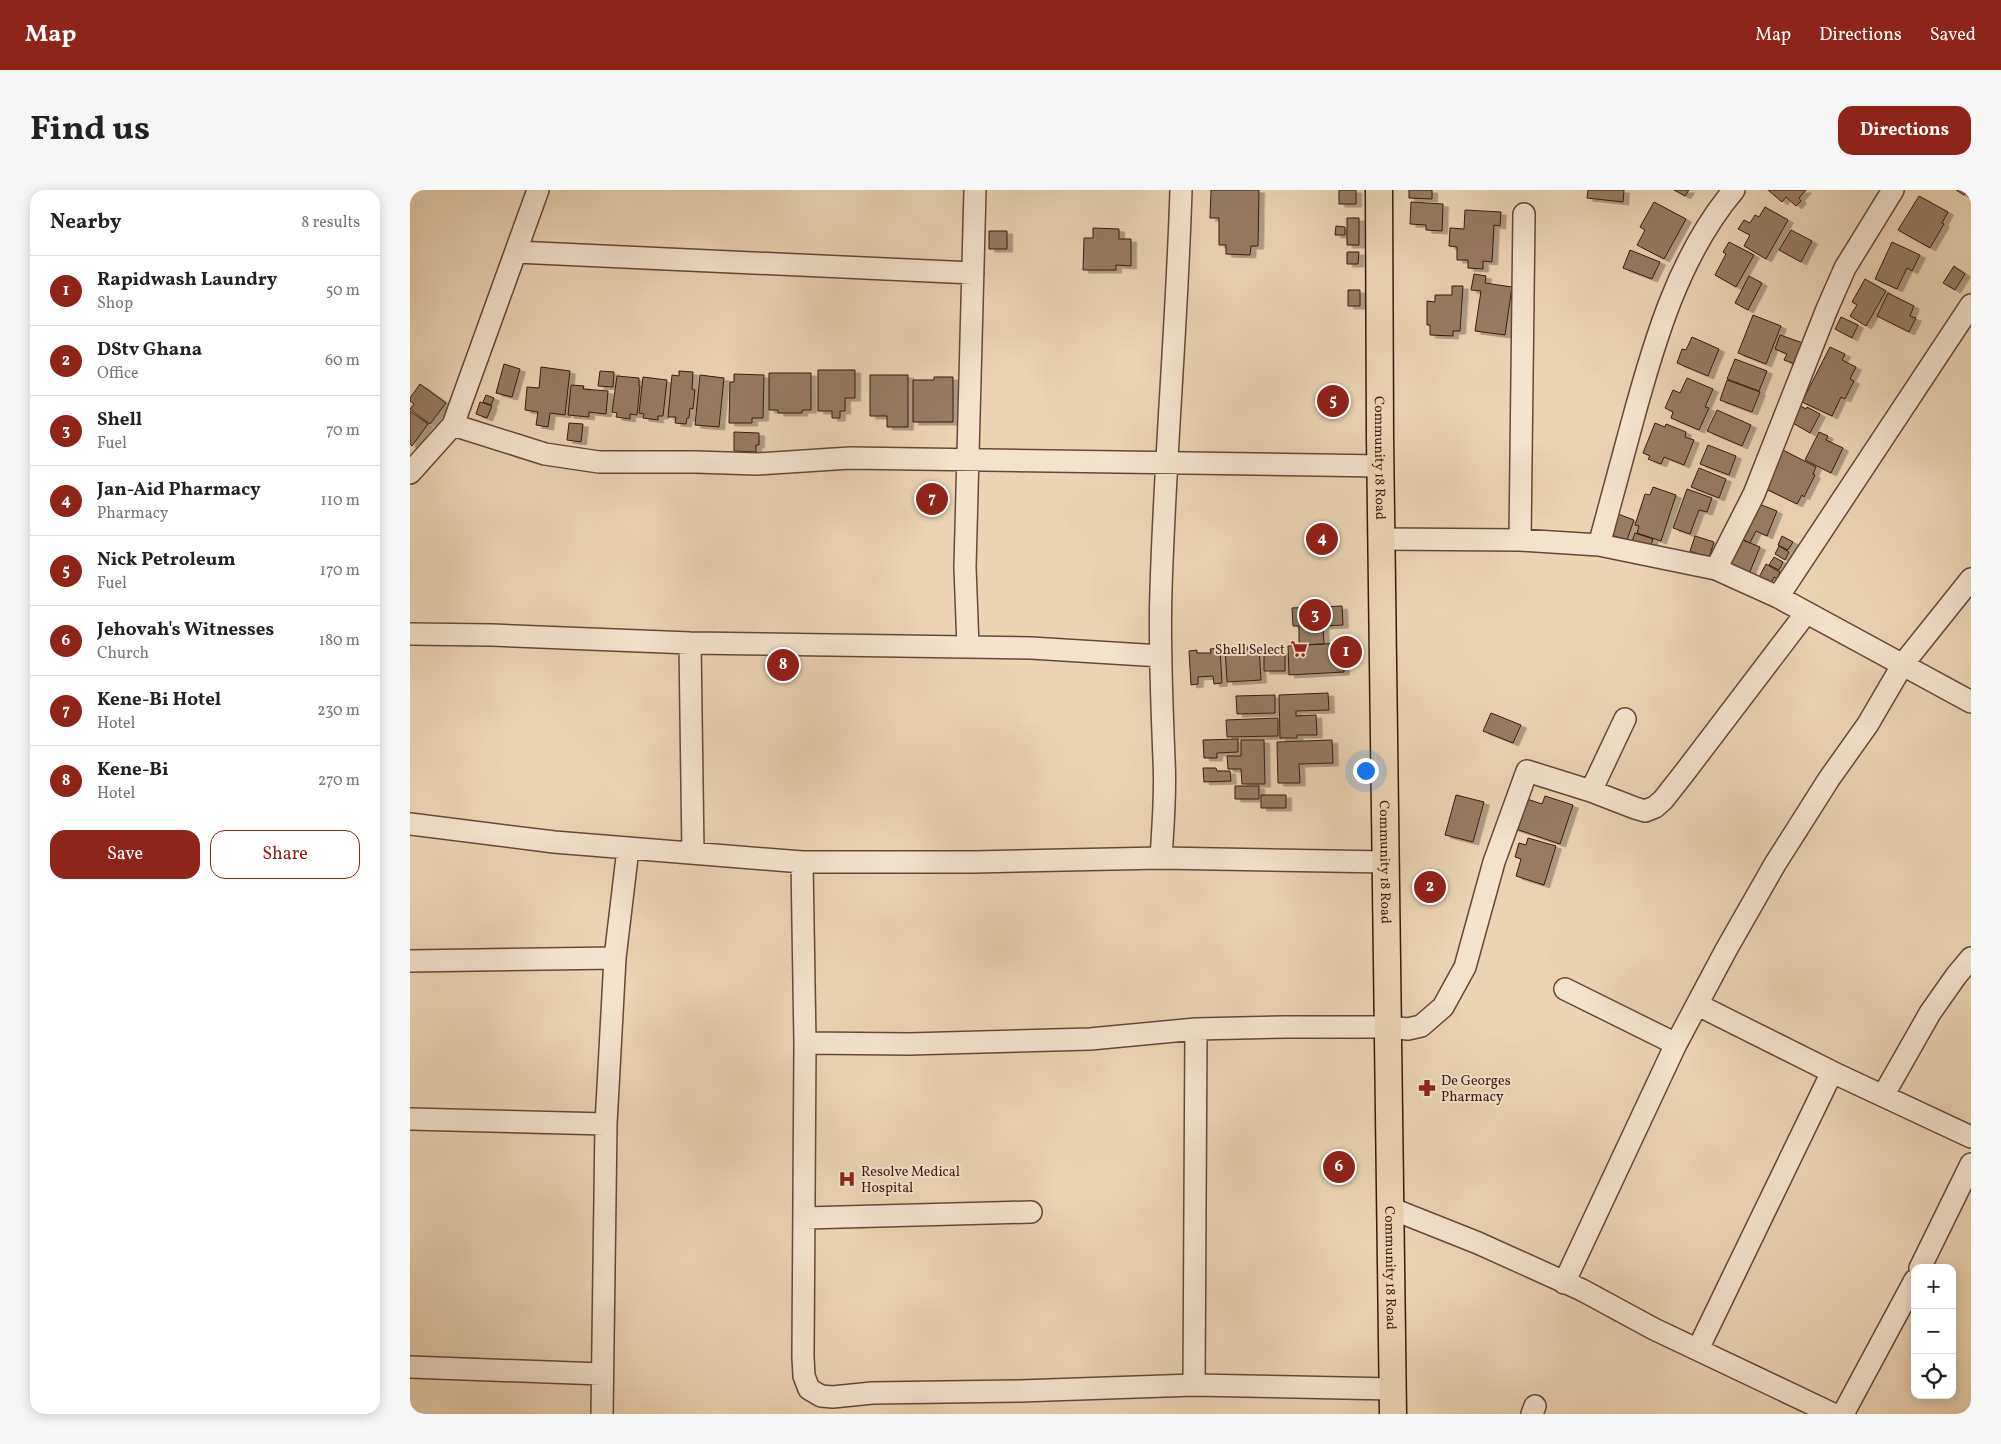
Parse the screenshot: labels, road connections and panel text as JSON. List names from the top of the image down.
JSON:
{
  "streets": {
    "main road": ["Community 18 Road"]
  },
  "places": {
    "supermarket": ["Shell Select"],
    "pharmacy": ["De Georges Pharmacy"],
    "hospital": ["Resolve Medical Hospital"]
  },
  "page": {
    "header": "Map",
    "nav": ["Map", "Directions", "Saved"],
    "title": "Find us",
    "buttons": [
      "Directions",
      ["Save", "Share"]
    ],
    "heading": ["Nearby", "8 results"],
    "list": [
      {
        "mark": "1",
        "name": "Rapidwash Laundry",
        "note": "Shop",
        "value": "50 m"
      },
      {
        "mark": "2",
        "name": "DStv Ghana",
        "note": "Office",
        "value": "60 m"
      },
      {
        "mark": "3",
        "name": "Shell",
        "note": "Fuel",
        "value": "70 m"
      },
      {
        "mark": "4",
        "name": "Jan-Aid Pharmacy",
        "note": "Pharmacy",
        "value": "110 m"
      },
      {
        "mark": "5",
        "name": "Nick Petroleum",
        "note": "Fuel",
        "value": "170 m"
      },
      {
        "mark": "6",
        "name": "Jehovah's Witnesses",
        "note": "Church",
        "value": "180 m"
      },
      {
        "mark": "7",
        "name": "Kene-Bi Hotel",
        "note": "Hotel",
        "value": "230 m"
      },
      {
        "mark": "8",
        "name": "Kene-Bi",
        "note": "Hotel",
        "value": "270 m"
      }
    ],
    "pins": [
      "5",
      "7",
      "4",
      "3",
      "1",
      "8",
      "2",
      "6"
    ],
    "map_buttons": ["+", "−"]
  }
}
